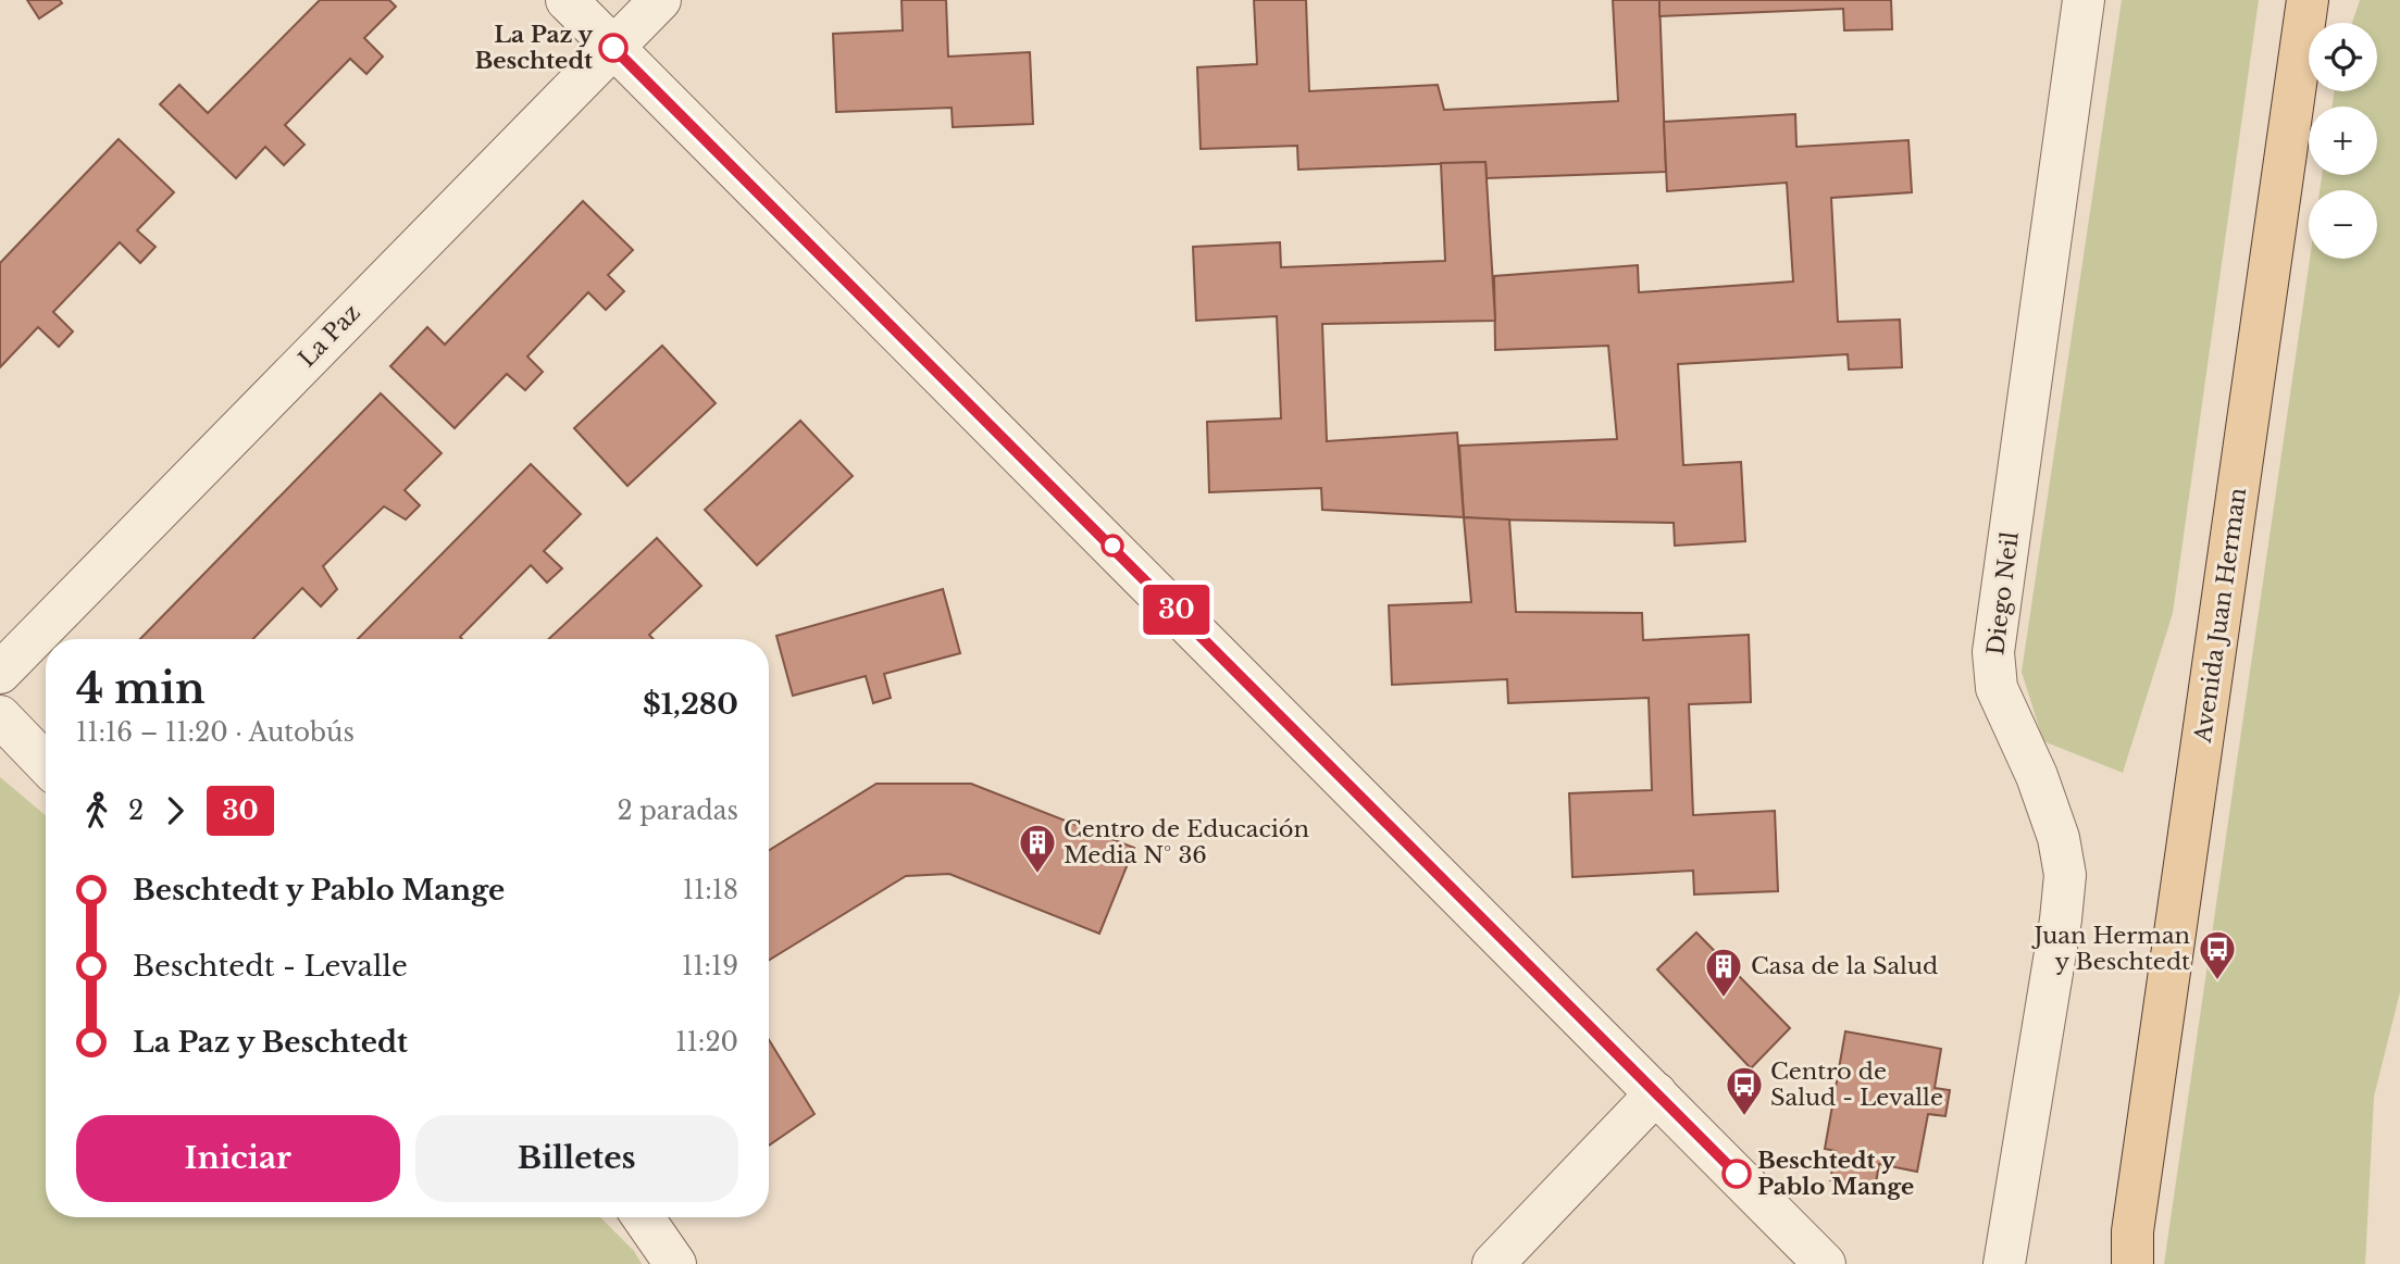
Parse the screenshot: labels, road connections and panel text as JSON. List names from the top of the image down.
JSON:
{
  "streets": {
    "main road": ["Avenida Juan Herman"],
    "street": ["La Paz", "Diego Neil"]
  },
  "places": {
    "other": ["La Paz y Beschtedt", "Beschtedt y Pablo Mange"],
    "building": ["Centro de Educación Media N° 36", "Casa de la Salud"],
    "bus stop": ["Juan Herman y Beschtedt", "Centro de Salud - Levalle"]
  },
  "lines": ["bus line 30"],
  "page": {
    "on_map": "30",
    "map_buttons": ["+", "−"],
    "heading": ["4 min", "11:16 – 11:20 · Autobús", "$1,280"],
    "legs": ["2", "30", "2 paradas"],
    "list": [
      {
        "name": "Beschtedt y Pablo Mange",
        "value": "11:18"
      },
      {
        "name": "Beschtedt - Levalle",
        "value": "11:19"
      },
      {
        "name": "La Paz y Beschtedt",
        "value": "11:20"
      }
    ],
    "buttons": ["Iniciar", "Billetes"]
  }
}
